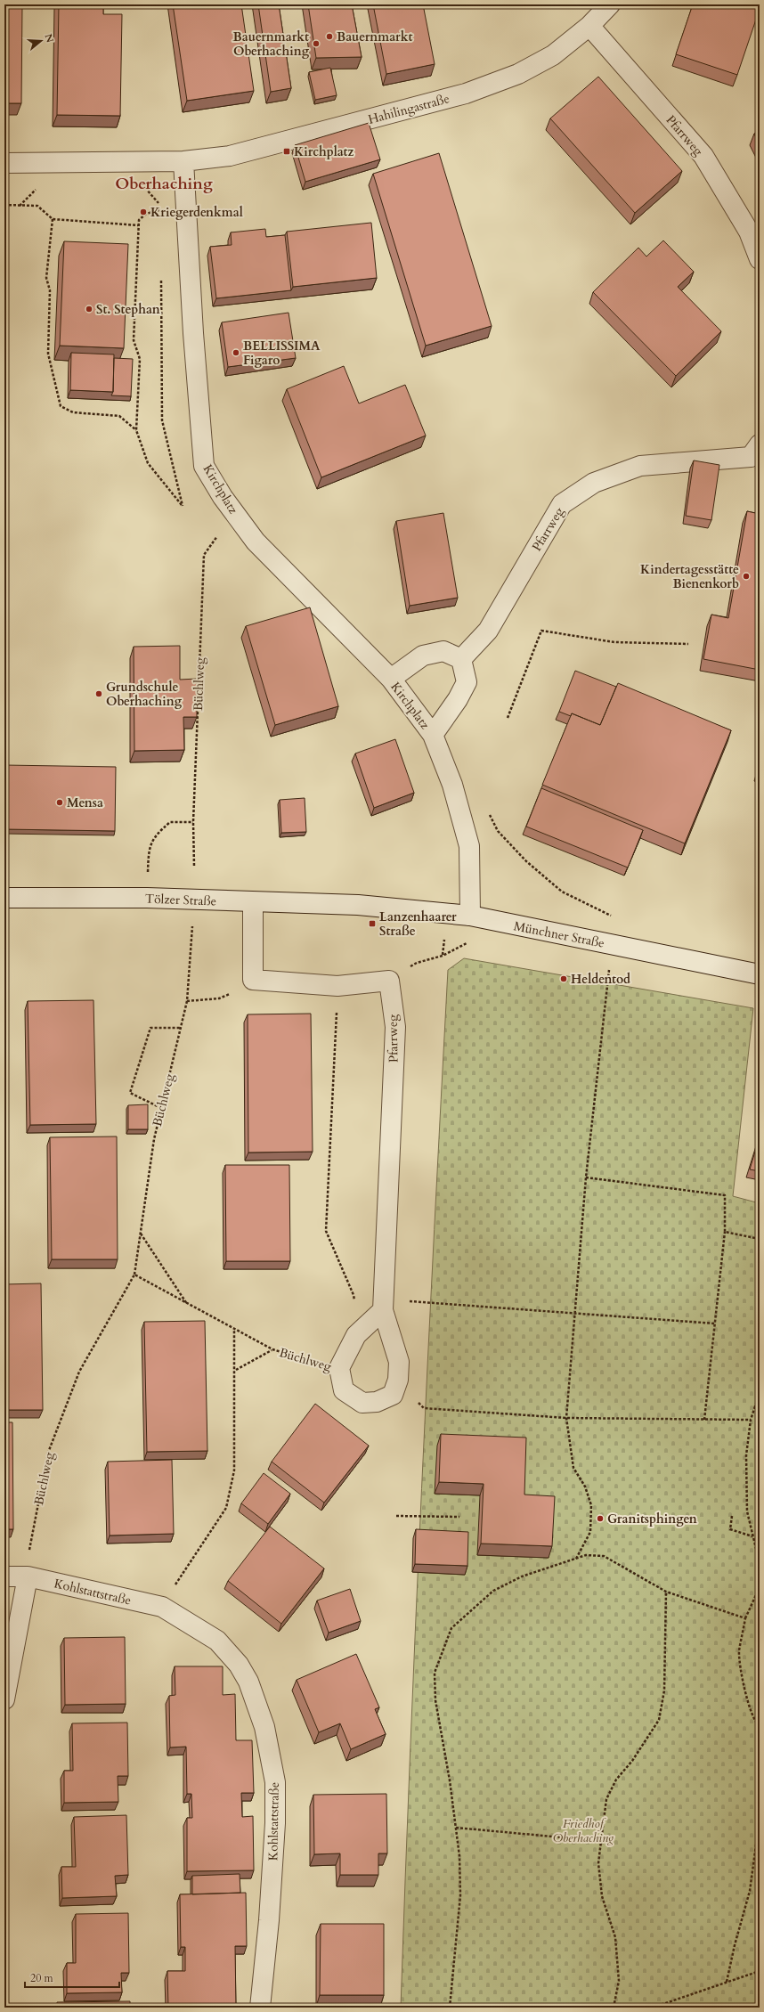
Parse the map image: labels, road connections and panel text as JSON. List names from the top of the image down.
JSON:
{
  "streets": {
    "street": [
      "Hahilingastraße",
      "Pfarrweg",
      "Kirchplatz",
      "Tölzer Straße",
      "Münchner Straße",
      "Kohlstattstraße"
    ],
    "path": ["Büchlweg"]
  },
  "crossings": [
    ["Hahilingastraße", "Pfarrweg"],
    ["Hahilingastraße", "Kirchplatz"],
    ["Pfarrweg", "Büchlweg"],
    ["Kirchplatz", "Büchlweg"],
    ["Kirchplatz", "Münchner Straße"],
    ["Büchlweg", "Kohlstattstraße"],
    ["Tölzer Straße", "Münchner Straße"]
  ],
  "districts": ["Oberhaching"],
  "parks": ["Friedhof Oberhaching"],
  "places": {
    "other": [
      "Bauernmarkt",
      "Bauernmarkt Oberhaching",
      "Kriegerdenkmal",
      "St. Stephan",
      "BELLISSIMA Figaro",
      "Kindertagesstätte Bienenkorb",
      "Grundschule Oberhaching",
      "Mensa",
      "Heldentod",
      "Granitsphingen"
    ],
    "transit": ["Kirchplatz", "Lanzenhaarer Straße"]
  },
  "scale_bar": "20 m",
  "north": "right"
}
